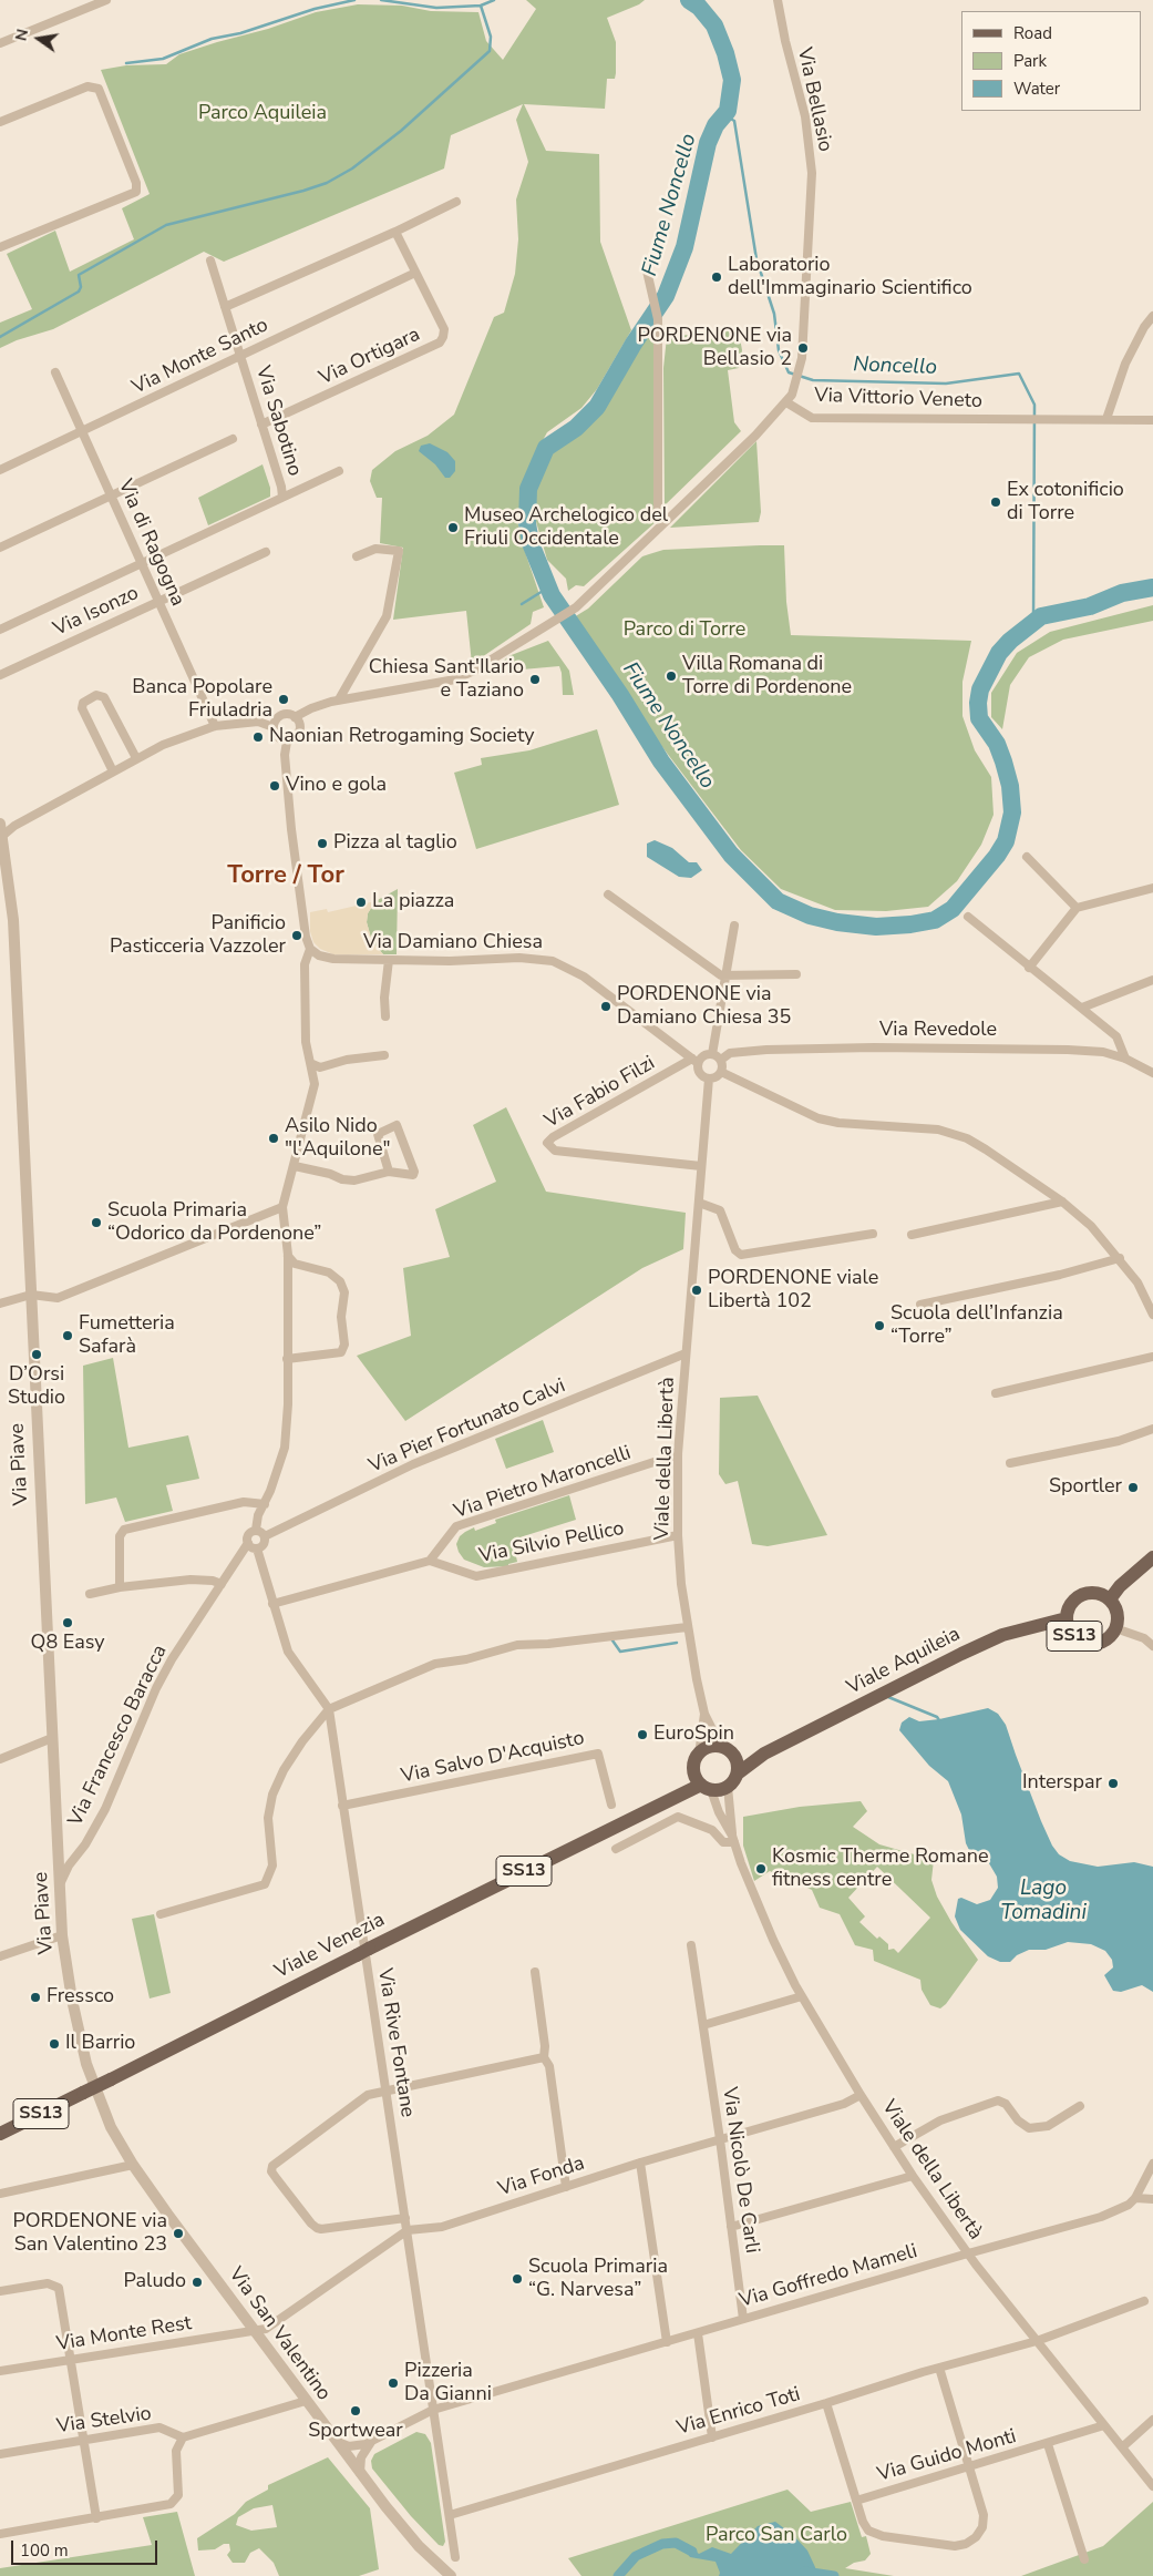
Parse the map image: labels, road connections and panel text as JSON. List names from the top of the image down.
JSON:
{
  "streets": {
    "main road": ["SS13", "Viale Aquileia", "Viale Venezia"],
    "street": [
      "Via Bellasio",
      "Via Monte Santo",
      "Via Ortigara",
      "Via Vittorio Veneto",
      "Via Sabotino",
      "Via di Ragogna",
      "Via Isonzo",
      "Via Damiano Chiesa",
      "Via Revedole",
      "Via Fabio Filzi",
      "Via Pier Fortunato Calvi",
      "Viale della Libertà",
      "Via Piave",
      "Via Pietro Maroncelli",
      "Via Silvio Pellico",
      "Via Francesco Baracca",
      "Via Salvo D'Acquisto",
      "Via Rive Fontane",
      "Via Nicolò De Carli",
      "Via Fonda",
      "Via Goffredo Mameli",
      "Via Monte Rest",
      "Via San Valentino",
      "Via Enrico Toti",
      "Via Stelvio",
      "Via Guido Monti"
    ]
  },
  "crossings": [
    ["Via Bellasio", "Via Vittorio Veneto"],
    ["Via Monte Santo", "Via Ortigara"],
    ["Via Monte Santo", "Via Sabotino"],
    ["Via Monte Santo", "Via di Ragogna"],
    ["Via Ortigara", "Via Sabotino"],
    ["Via di Ragogna", "Via Isonzo"],
    ["Via Damiano Chiesa", "Via Revedole"],
    ["Via Damiano Chiesa", "Via Fabio Filzi"],
    ["Via Damiano Chiesa", "Viale della Libertà"],
    ["Via Revedole", "Via Fabio Filzi"],
    ["Via Revedole", "Viale della Libertà"],
    ["Via Fabio Filzi", "Viale della Libertà"],
    ["Via Pier Fortunato Calvi", "Viale della Libertà"],
    ["Via Pier Fortunato Calvi", "Via Francesco Baracca"],
    ["Via Pier Fortunato Calvi", "Via Rive Fontane"],
    ["Viale della Libertà", "Via Pietro Maroncelli"],
    ["Viale della Libertà", "Via Silvio Pellico"],
    ["Viale della Libertà", "SS13"],
    ["Viale della Libertà", "Viale Aquileia"],
    ["Viale della Libertà", "Viale Venezia"],
    ["Viale della Libertà", "Via Fonda"],
    ["Viale della Libertà", "Via Goffredo Mameli"],
    ["Viale della Libertà", "Via Enrico Toti"],
    ["Viale della Libertà", "Via Guido Monti"],
    ["Via Piave", "Via Francesco Baracca"],
    ["Via Piave", "Via San Valentino"],
    ["Via Pietro Maroncelli", "Via Silvio Pellico"],
    ["SS13", "Viale Aquileia"],
    ["SS13", "Viale Venezia"],
    ["Viale Aquileia", "Viale Venezia"],
    ["Via Francesco Baracca", "Via Rive Fontane"],
    ["Via Salvo D'Acquisto", "Via Rive Fontane"],
    ["Via Rive Fontane", "Via Fonda"],
    ["Via Rive Fontane", "Via Goffredo Mameli"],
    ["Via Rive Fontane", "Via Enrico Toti"],
    ["Via Nicolò De Carli", "Via Fonda"],
    ["Via Nicolò De Carli", "Via Goffredo Mameli"],
    ["Via Fonda", "Via Monte Rest"],
    ["Via Fonda", "Via San Valentino"],
    ["Via Monte Rest", "Via San Valentino"]
  ],
  "districts": ["Torre / Tor"],
  "water": ["Fiume Noncello", "Noncello", "Lago Tomadini"],
  "parks": ["Parco Aquileia", "Parco di Torre", "Parco San Carlo"],
  "places": [
    "Laboratorio dell'Immaginario Scientifico",
    "PORDENONE via Bellasio 2",
    "Ex cotonificio di Torre",
    "Museo Archelogico del Friuli Occidentale",
    "Villa Romana di Torre di Pordenone",
    "Chiesa Sant'Ilario e Taziano",
    "Banca Popolare Friuladria",
    "Naonian Retrogaming Society",
    "Vino e gola",
    "Pizza al taglio",
    "La piazza",
    "Panificio Pasticceria Vazzoler",
    "PORDENONE via Damiano Chiesa 35",
    "Asilo Nido \"l'Aquilone\"",
    "Scuola Primaria “Odorico da Pordenone”",
    "PORDENONE viale Libertà 102",
    "Scuola dell’Infanzia “Torre”",
    "Fumetteria Safarà",
    "D’Orsi Studio",
    "Sportler",
    "Q8 Easy",
    "EuroSpin",
    "Interspar",
    "Kosmic Therme Romane fitness centre",
    "Fressco",
    "Il Barrio",
    "PORDENONE via San Valentino 23",
    "Scuola Primaria “G. Narvesa”",
    "Paludo",
    "Pizzeria Da Gianni",
    "Sportwear"
  ],
  "legend": ["Road", "Park", "Water"],
  "scale_bar": "100 m",
  "north": "left"
}
